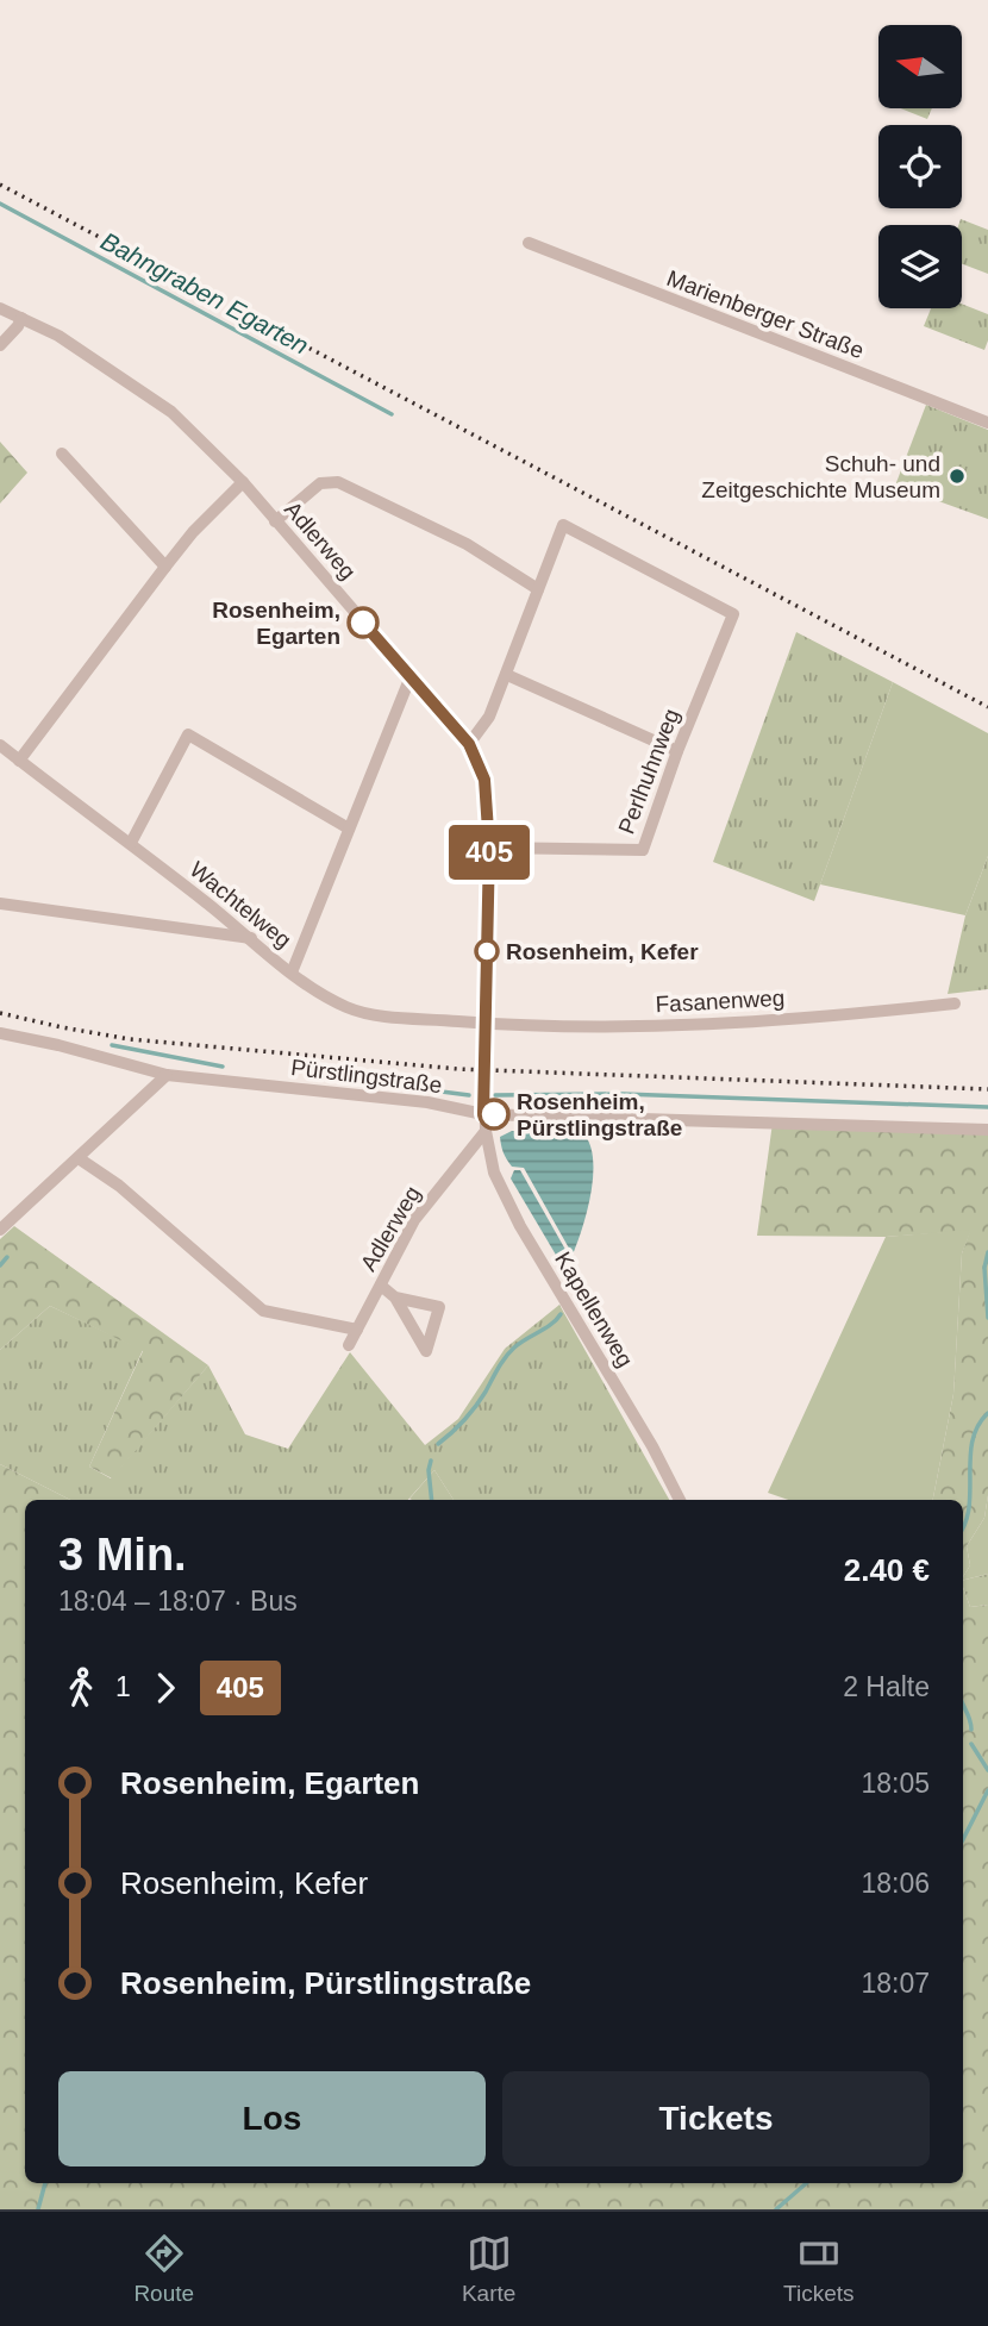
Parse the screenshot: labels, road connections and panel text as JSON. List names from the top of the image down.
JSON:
{
  "streets": {
    "street": [
      "Marienberger Straße",
      "Adlerweg",
      "Perlhuhnweg",
      "Wachtelweg",
      "Fasanenweg",
      "Pürstlingstraße",
      "Kapellenweg"
    ]
  },
  "crossings": [
    ["Adlerweg", "Perlhuhnweg"],
    ["Adlerweg", "Wachtelweg"],
    ["Adlerweg", "Fasanenweg"],
    ["Adlerweg", "Pürstlingstraße"],
    ["Adlerweg", "Kapellenweg"],
    ["Wachtelweg", "Fasanenweg"]
  ],
  "water": ["Bahngraben Egarten"],
  "places": [
    "Schuh- und Zeitgeschichte Museum",
    "Rosenheim, Egarten",
    "Rosenheim, Kefer",
    "Rosenheim, Pürstlingstraße"
  ],
  "lines": ["bus line 405"],
  "north": "left",
  "page": {
    "on_map": "405",
    "heading": ["3 Min.", "18:04 – 18:07 · Bus", "2.40 €"],
    "legs": ["1", "405", "2 Halte"],
    "list": [
      {
        "name": "Rosenheim, Egarten",
        "value": "18:05"
      },
      {
        "name": "Rosenheim, Kefer",
        "value": "18:06"
      },
      {
        "name": "Rosenheim, Pürstlingstraße",
        "value": "18:07"
      }
    ],
    "buttons": ["Los", "Tickets"],
    "tabs": ["Route", "Karte", "Tickets"]
  }
}
